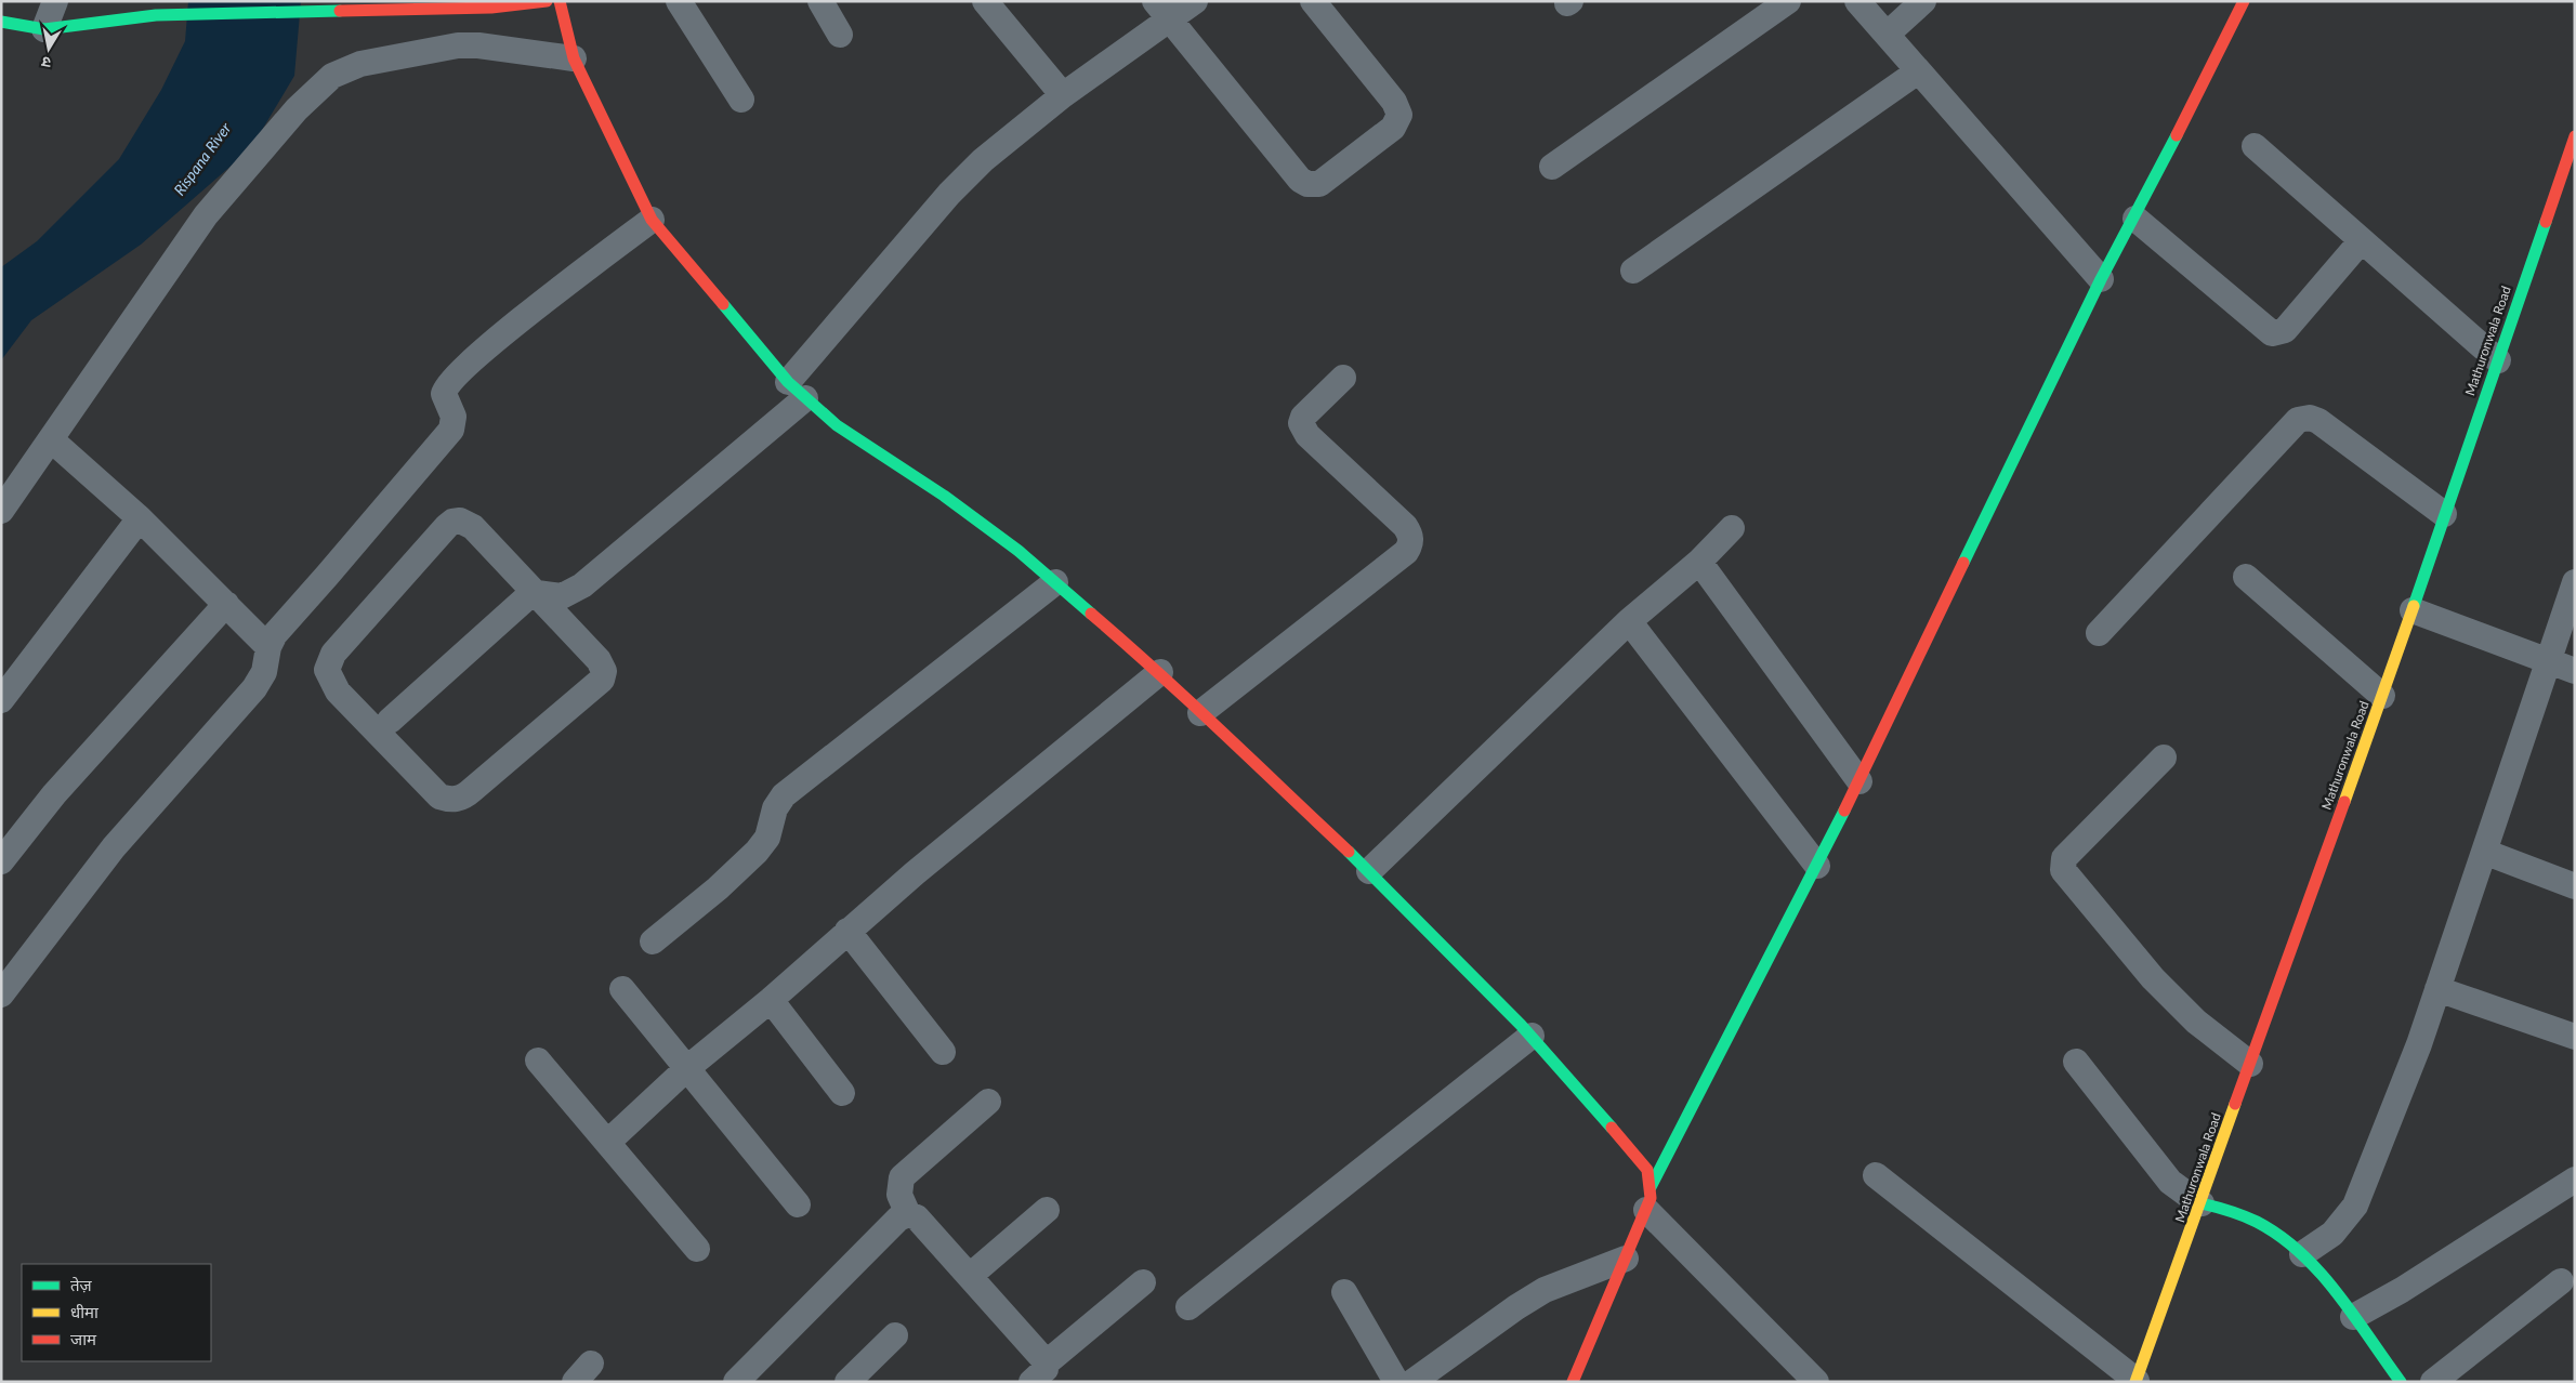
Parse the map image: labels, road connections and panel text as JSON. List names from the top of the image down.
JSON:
{
  "streets": {
    "street": ["Mathuronwala Road"]
  },
  "water": ["Rispana River"],
  "legend": ["तेज़", "धीमा", "जाम"],
  "north": "bottom"
}
